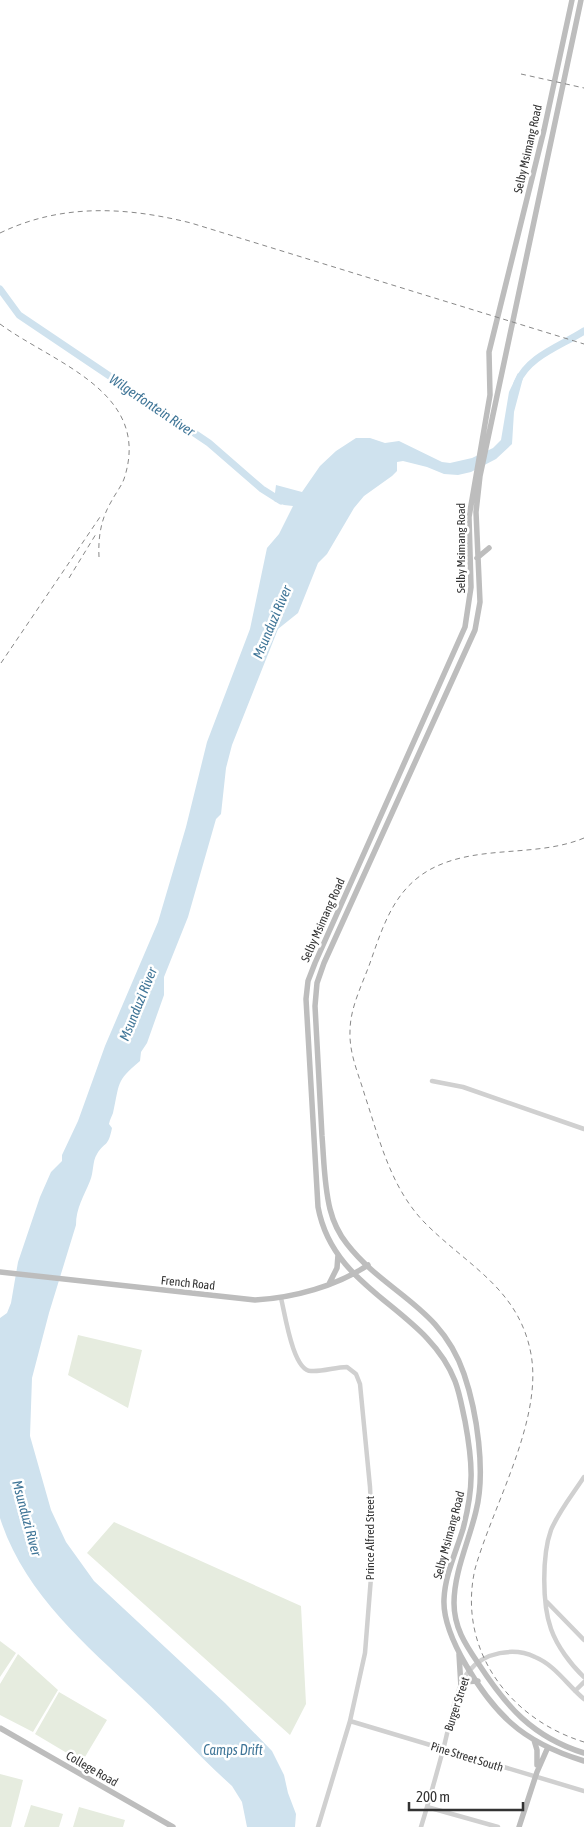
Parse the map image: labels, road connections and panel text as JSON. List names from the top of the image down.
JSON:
{
  "streets": {
    "main road": ["Selby Msimang Road", "French Road", "College Road"],
    "street": ["Prince Alfred Street", "Burger Street", "Pine Street South"]
  },
  "crossings": [
    ["Selby Msimang Road", "French Road"],
    ["Selby Msimang Road", "Burger Street"],
    ["French Road", "Prince Alfred Street"],
    ["Prince Alfred Street", "Pine Street South"],
    ["Burger Street", "Pine Street South"]
  ],
  "water": ["Wilgerfontein River", "Msunduzi River", "Camps Drift"],
  "scale_bar": "200 m"
}
